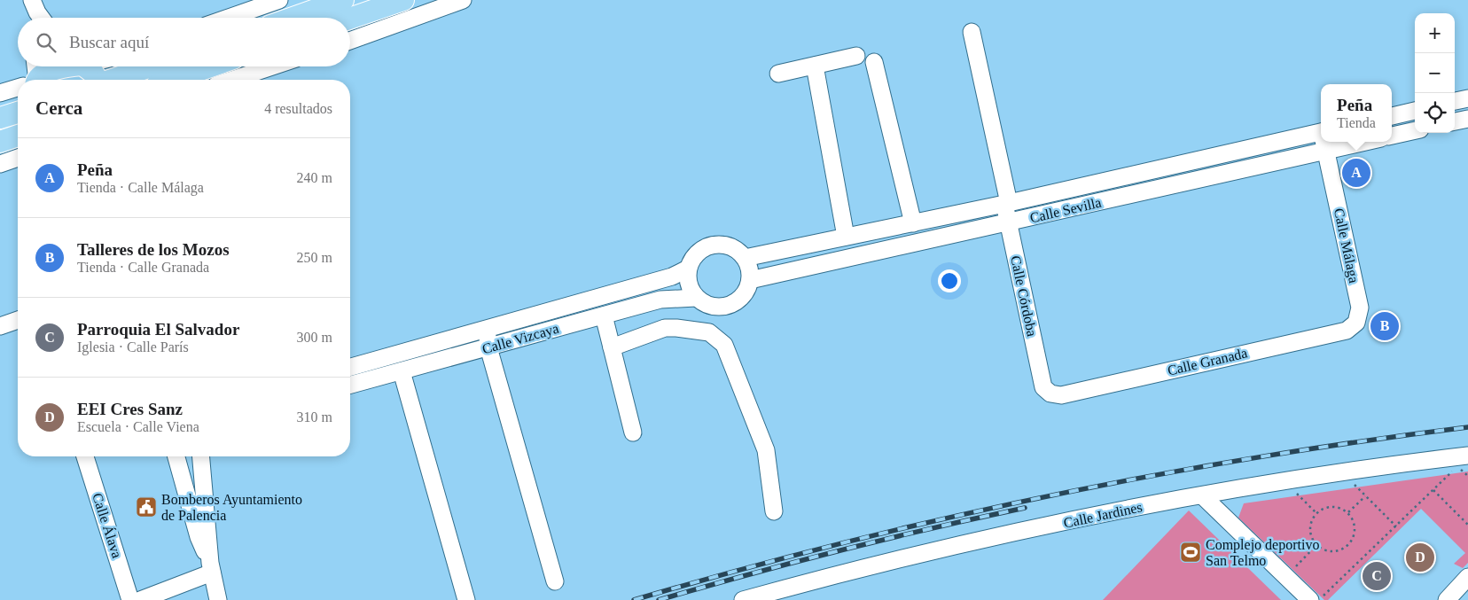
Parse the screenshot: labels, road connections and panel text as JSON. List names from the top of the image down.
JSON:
{
  "streets": {
    "street": [
      "Calle Sevilla",
      "Calle Málaga",
      "Calle Córdoba",
      "Calle Vizcaya",
      "Calle Granada",
      "Calle Jardines",
      "Calle Álava"
    ]
  },
  "crossings": [
    ["Calle Sevilla", "Calle Málaga"],
    ["Calle Sevilla", "Calle Córdoba"],
    ["Calle Sevilla", "Calle Vizcaya"],
    ["Calle Málaga", "Calle Granada"],
    ["Calle Córdoba", "Calle Granada"]
  ],
  "places": {
    "public building": ["Bomberos Ayuntamiento de Palencia"],
    "sports": ["Complejo deportivo San Telmo"]
  },
  "page": {
    "map_buttons": ["+", "−"],
    "search": "Buscar aquí",
    "heading": ["Cerca", "4 resultados"],
    "popup": ["Peña", "Tienda"],
    "list": [
      {
        "mark": "A",
        "name": "Peña",
        "note": "Tienda · Calle Málaga",
        "value": "240 m"
      },
      {
        "mark": "B",
        "name": "Talleres de los Mozos",
        "note": "Tienda · Calle Granada",
        "value": "250 m"
      },
      {
        "mark": "C",
        "name": "Parroquia El Salvador",
        "note": "Iglesia · Calle París",
        "value": "300 m"
      },
      {
        "mark": "D",
        "name": "EEI Cres Sanz",
        "note": "Escuela · Calle Viena",
        "value": "310 m"
      }
    ],
    "pins": [
      "A",
      "B",
      "D",
      "C"
    ]
  }
}
